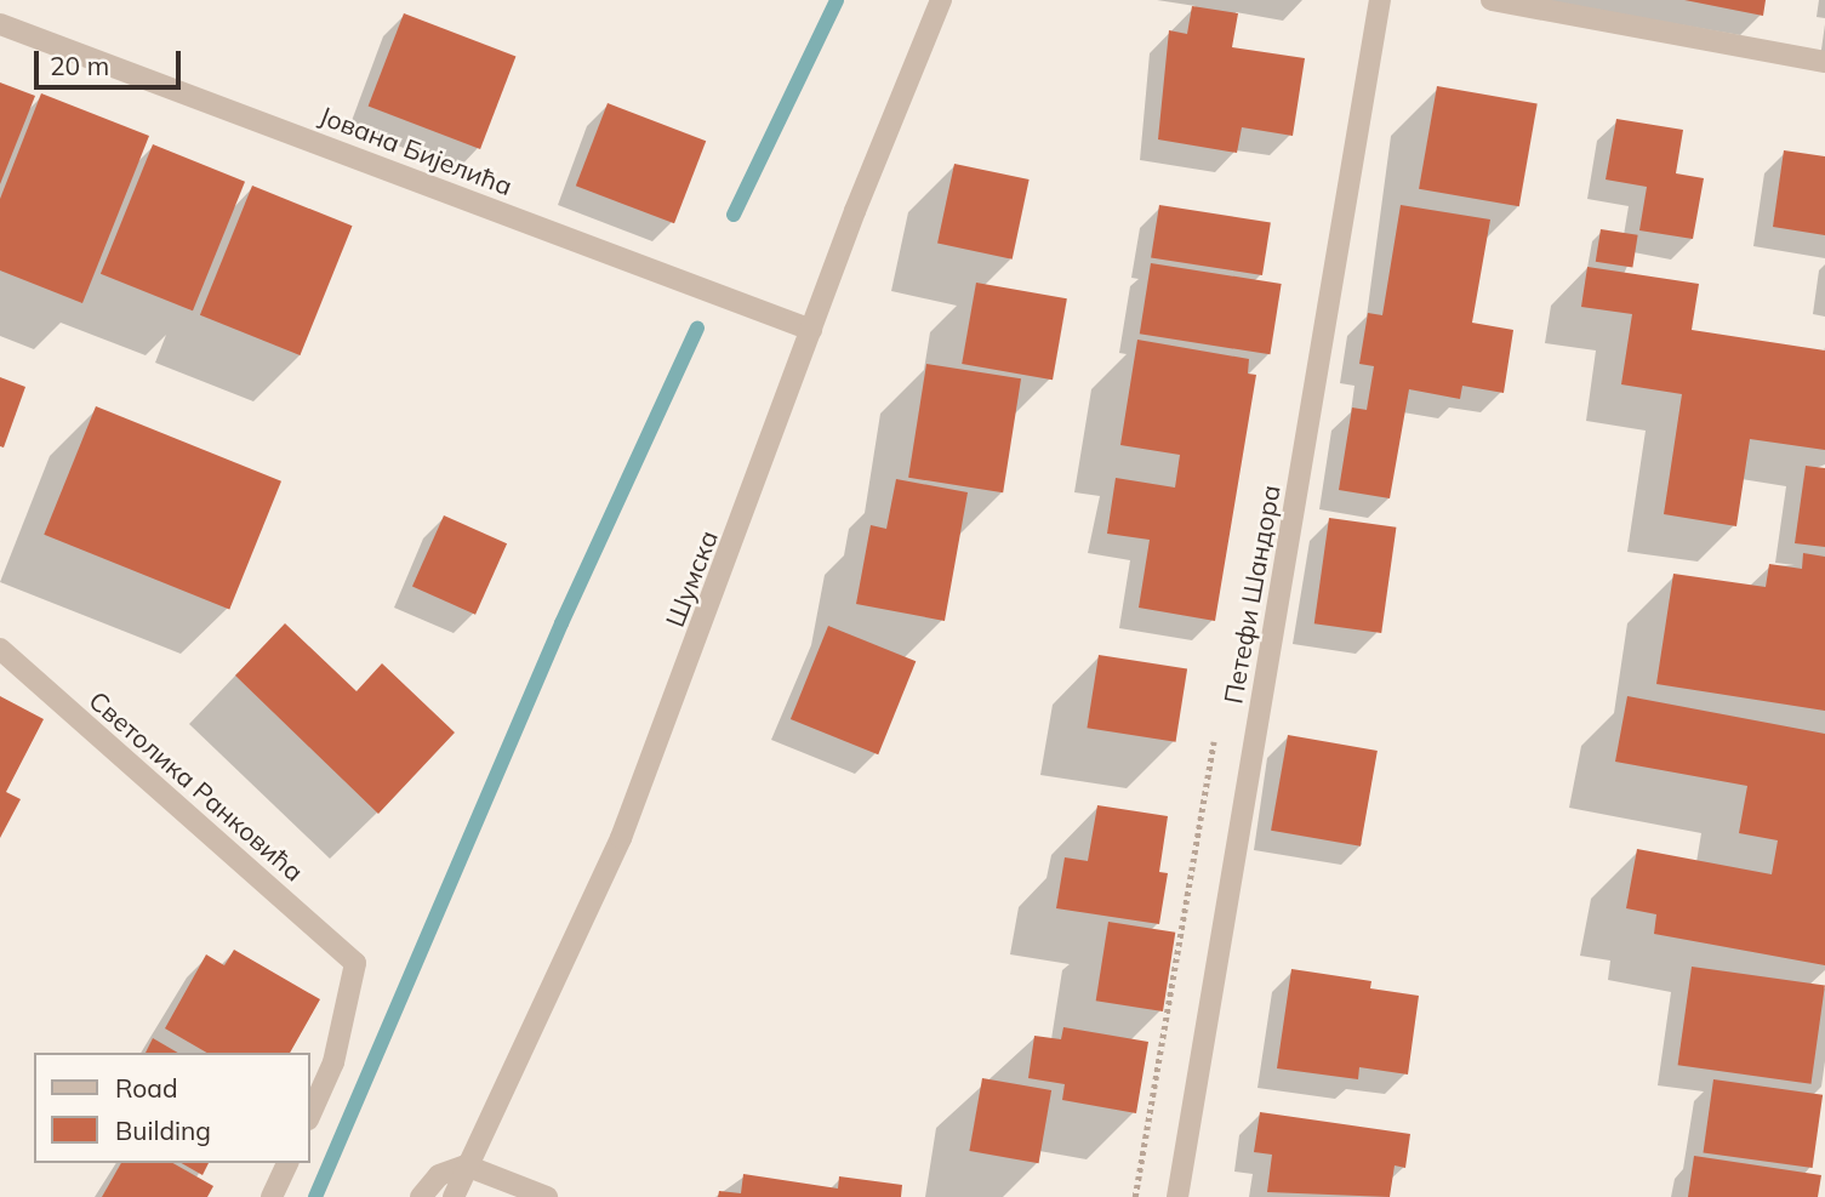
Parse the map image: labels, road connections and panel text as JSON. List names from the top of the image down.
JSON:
{
  "streets": {
    "street": [
      "Јована Бијелића",
      "Шумска",
      "Петефи Шандора",
      "Светолика Ранковића"
    ]
  },
  "crossings": [
    ["Јована Бијелића", "Шумска"]
  ],
  "legend": ["Road", "Building"],
  "scale_bar": "20 m"
}
